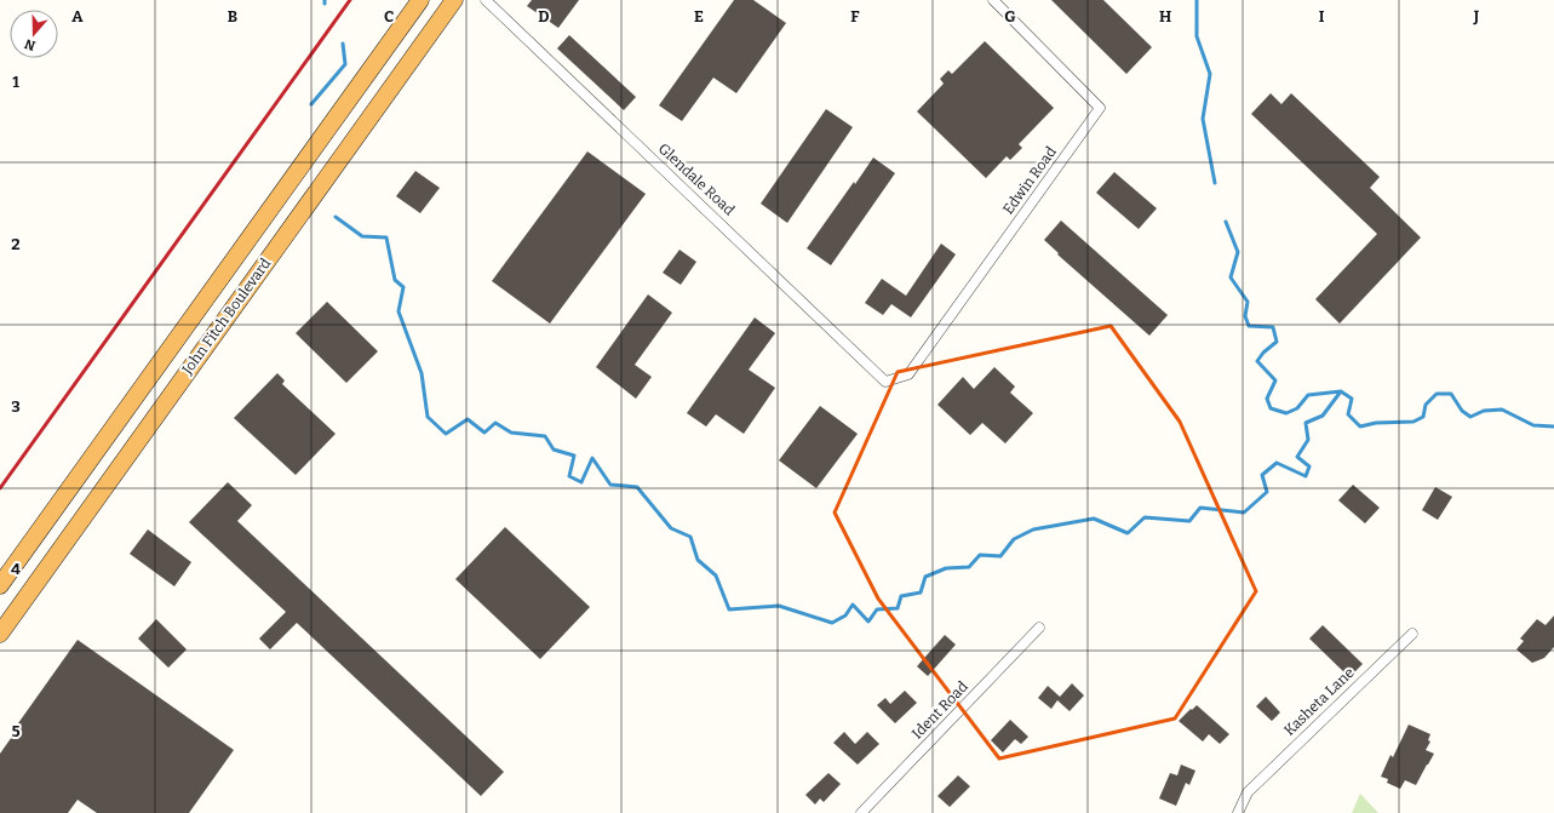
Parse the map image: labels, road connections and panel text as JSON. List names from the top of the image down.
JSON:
{
  "streets": {
    "highway": ["John Fitch Boulevard"],
    "street": [
      "Glendale Road",
      "Edwin Road",
      "Kasheta Lane",
      "Ident Road"
    ]
  },
  "crossings": [
    ["Glendale Road", "Edwin Road"]
  ],
  "north": "bottom",
  "grid": {
    "columns": [
      "A",
      "B",
      "C",
      "D",
      "E",
      "F",
      "G",
      "H",
      "I",
      "J"
    ],
    "rows": [
      "1",
      "2",
      "3",
      "4",
      "5"
    ]
  }
}
